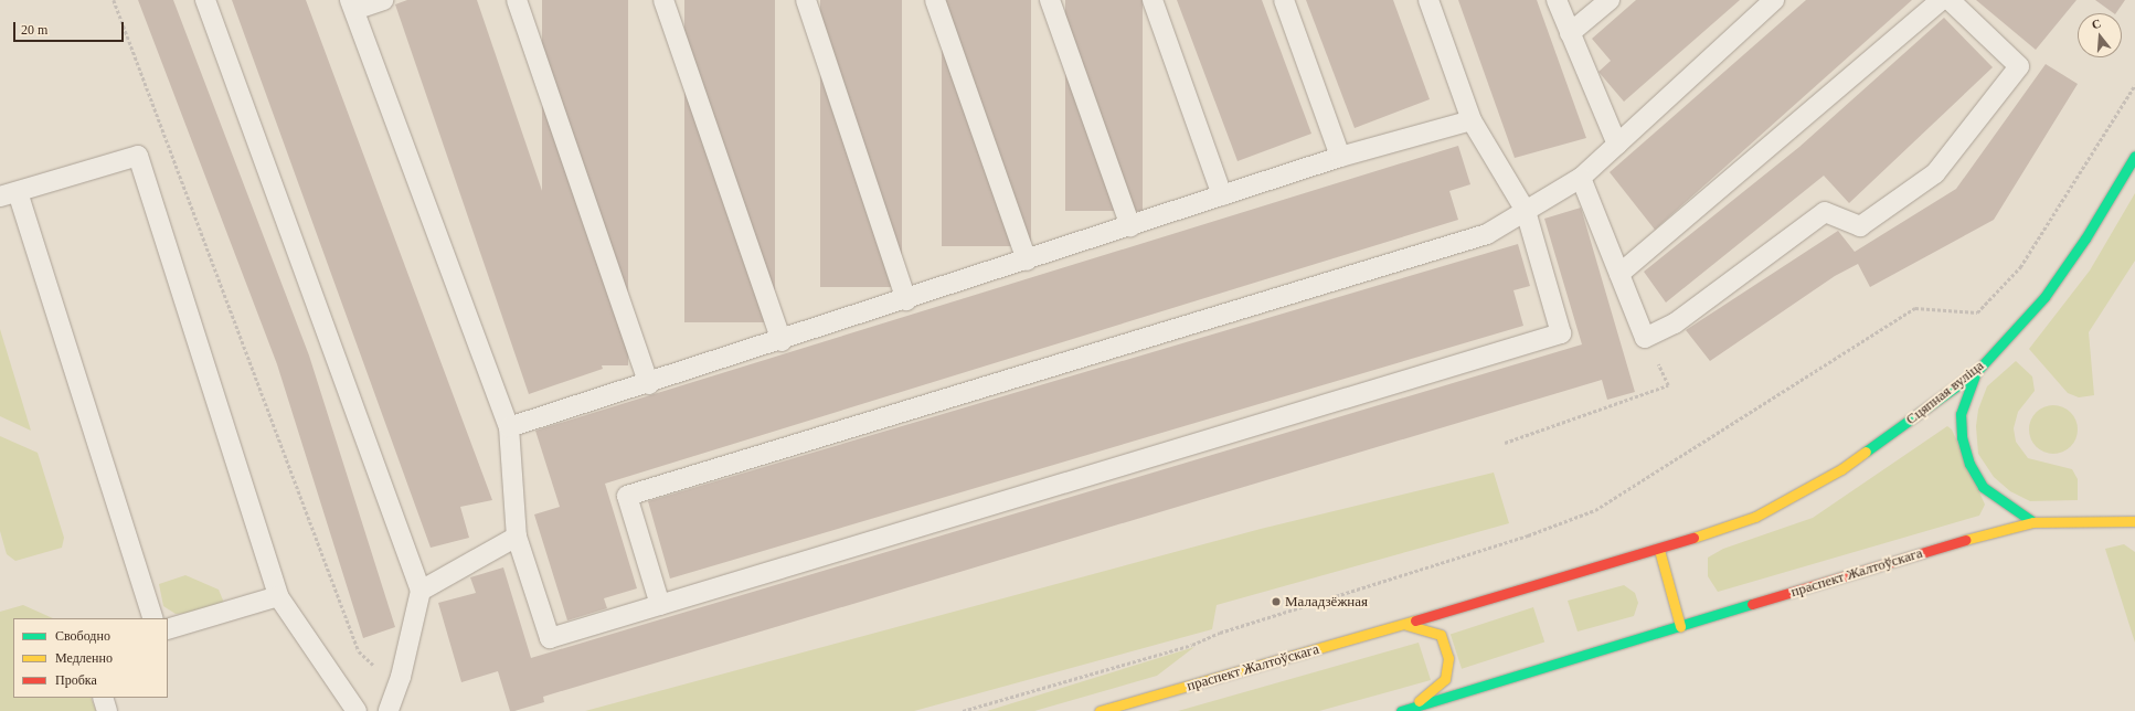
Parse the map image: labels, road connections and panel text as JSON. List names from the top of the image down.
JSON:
{
  "streets": {
    "main road": ["Сцяпная вуліца", "праспект Жалтоўскага"]
  },
  "crossings": [
    ["Сцяпная вуліца", "праспект Жалтоўскага"]
  ],
  "places": ["Маладзёжная"],
  "legend": ["Свободно", "Медленно", "Пробка"],
  "scale_bar": "20 m",
  "north": "top"
}
